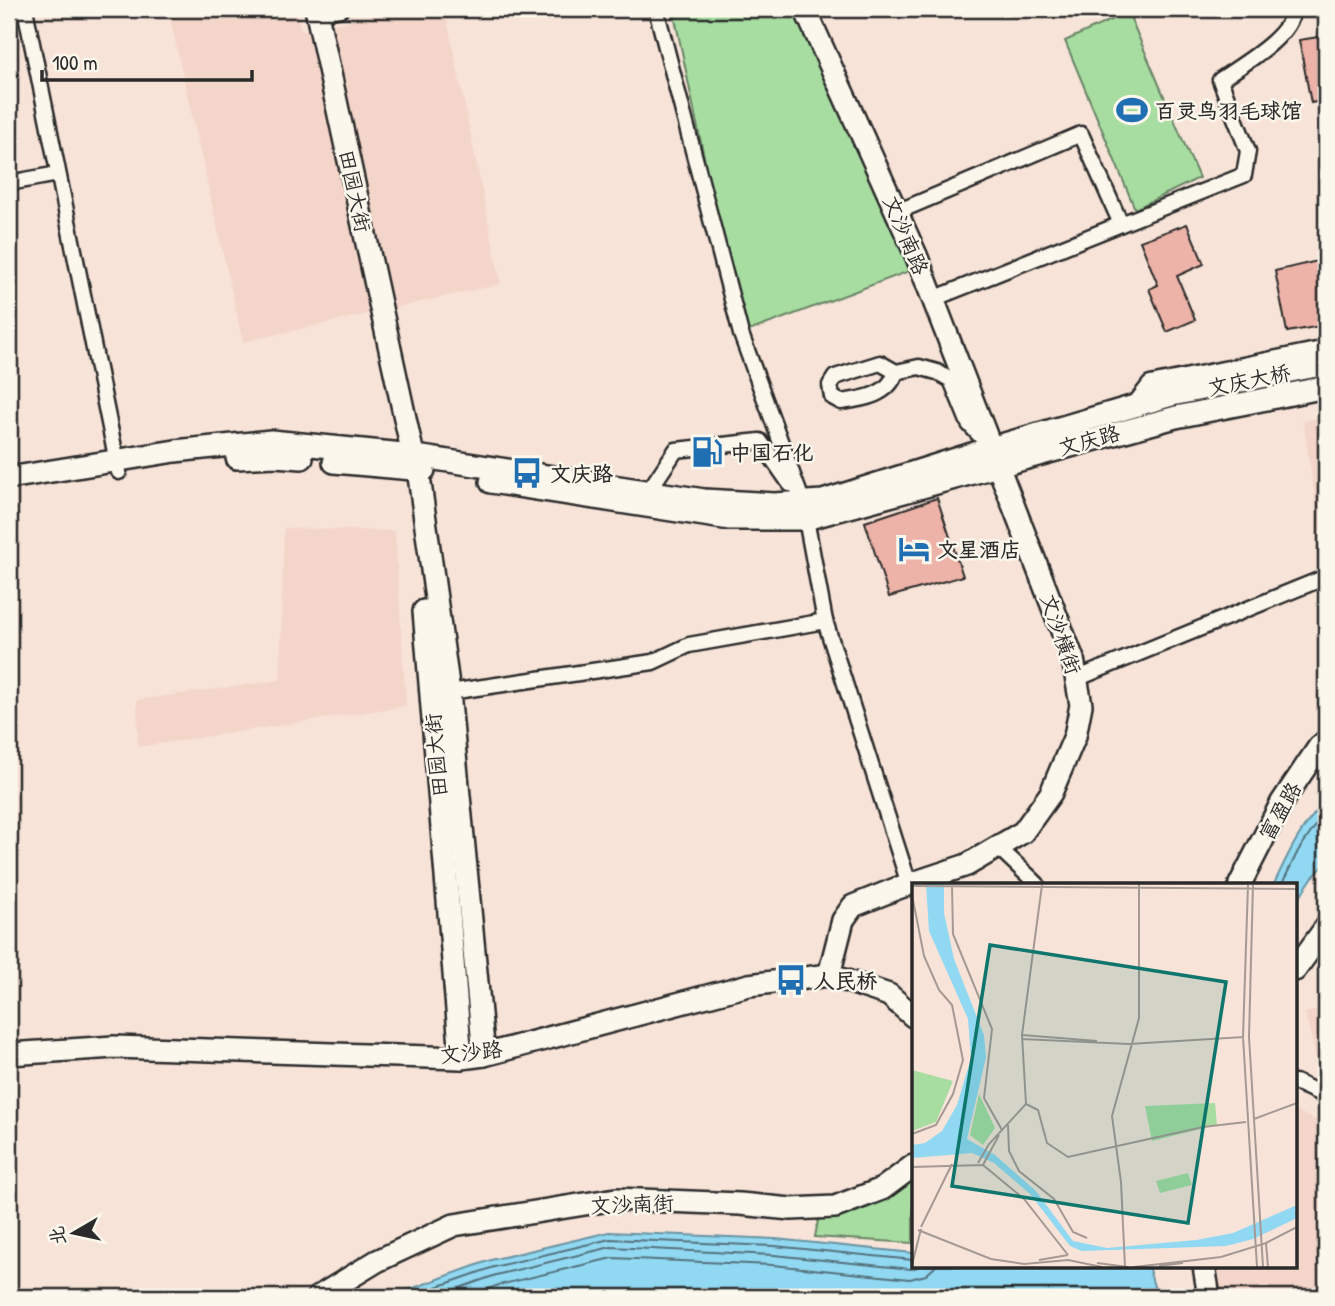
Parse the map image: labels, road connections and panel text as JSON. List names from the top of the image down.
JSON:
{
  "streets": {
    "street": [
      "田园大街",
      "文沙南路",
      "文庆大桥",
      "文庆路",
      "文沙横街",
      "富盈路",
      "文沙路",
      "文沙南街"
    ]
  },
  "crossings": [
    ["田园大街", "文庆路"],
    ["田园大街", "文沙路"],
    ["文沙南路", "文庆路"],
    ["文沙南路", "文沙横街"],
    ["文庆大桥", "文庆路"],
    ["文庆路", "文沙横街"],
    ["文沙横街", "文沙路"]
  ],
  "places": {
    "sports": ["百灵鸟羽毛球馆"],
    "fuel station": ["中国石化"],
    "bus stop": ["文庆路", "人民桥"],
    "hotel": ["文星酒店"]
  },
  "scale_bar": "100 m",
  "north": "left"
}
